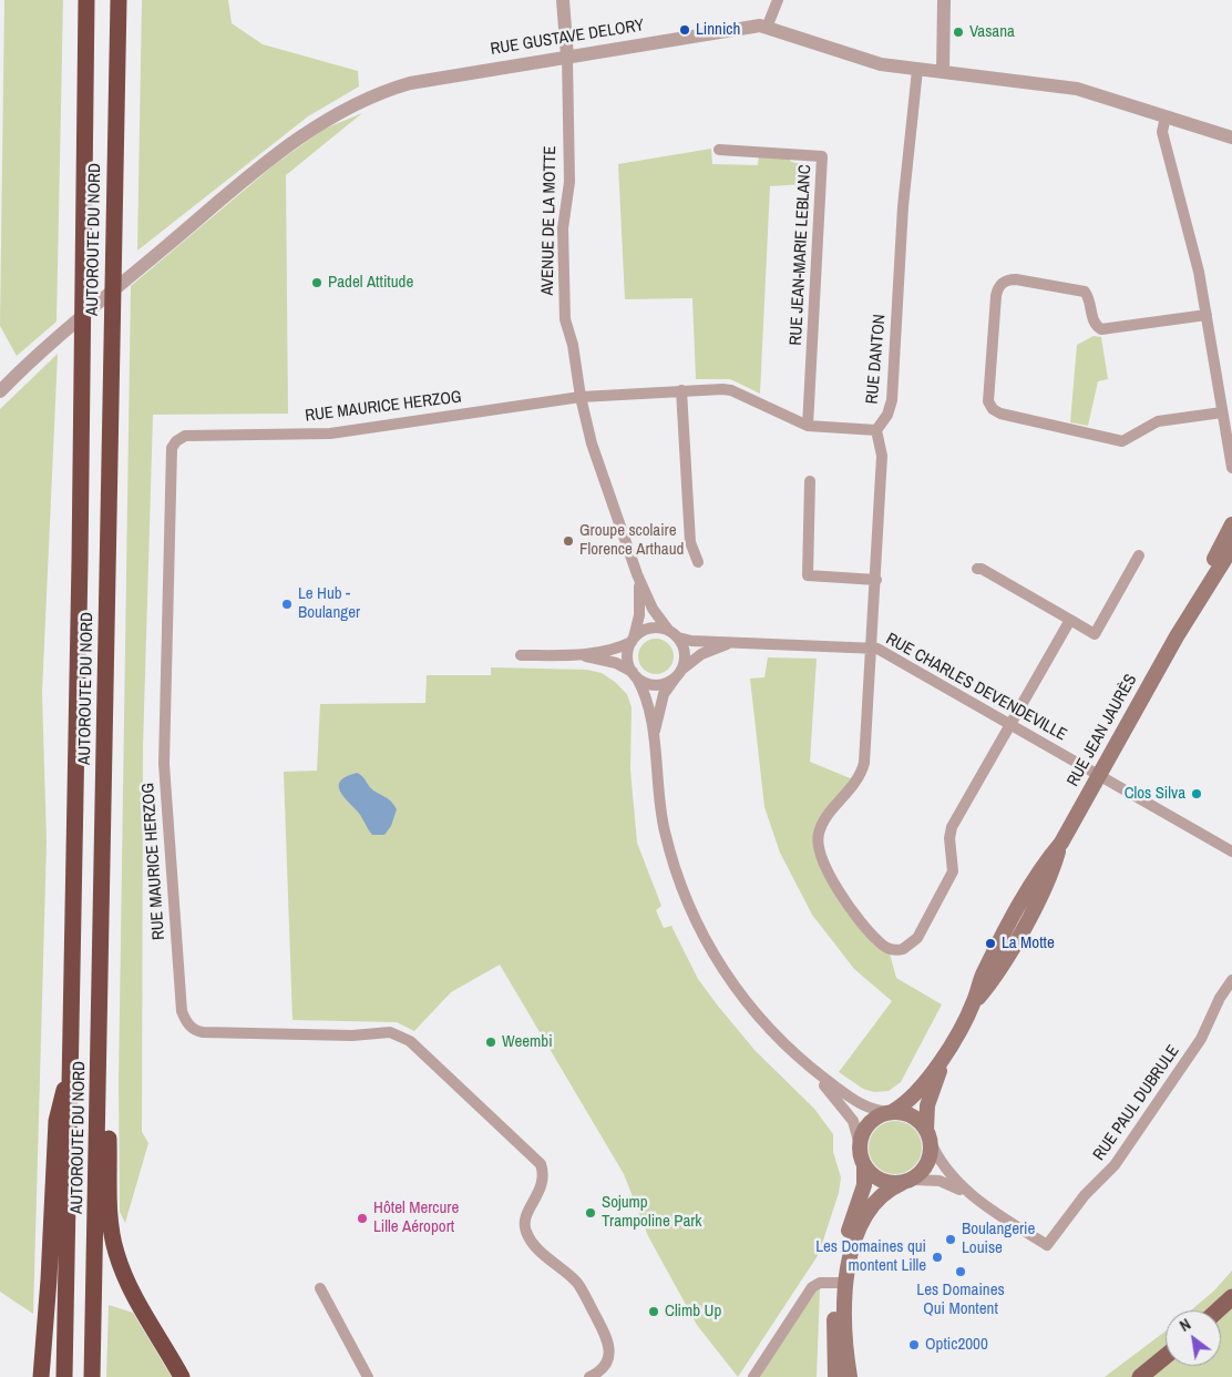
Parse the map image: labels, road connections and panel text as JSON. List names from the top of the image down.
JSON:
{
  "streets": {
    "highway": ["AUTOROUTE DU NORD"],
    "main road": ["RUE JEAN JAURÈS"],
    "street": [
      "RUE GUSTAVE DELORY",
      "AVENUE DE LA MOTTE",
      "RUE JEAN-MARIE LEBLANC",
      "RUE DANTON",
      "RUE MAURICE HERZOG",
      "RUE CHARLES DEVENDEVILLE",
      "RUE PAUL DUBRULE"
    ]
  },
  "crossings": [
    ["RUE GUSTAVE DELORY", "AVENUE DE LA MOTTE"],
    ["RUE GUSTAVE DELORY", "RUE DANTON"],
    ["AVENUE DE LA MOTTE", "RUE MAURICE HERZOG"],
    ["AVENUE DE LA MOTTE", "RUE CHARLES DEVENDEVILLE"],
    ["RUE CHARLES DEVENDEVILLE", "RUE JEAN JAURÈS"],
    ["RUE JEAN JAURÈS", "RUE PAUL DUBRULE"]
  ],
  "places": [
    "Linnich",
    "Vasana",
    "Padel Attitude",
    "Groupe scolaire Florence Arthaud",
    "Le Hub - Boulanger",
    "Clos Silva",
    "La Motte",
    "Weembi",
    "Sojump Trampoline Park",
    "Hôtel Mercure Lille Aéroport",
    "Boulangerie Louise",
    "Les Domaines qui montent Lille",
    "Les Domaines Qui Montent",
    "Climb Up",
    "Optic2000"
  ],
  "north": "top left"
}
